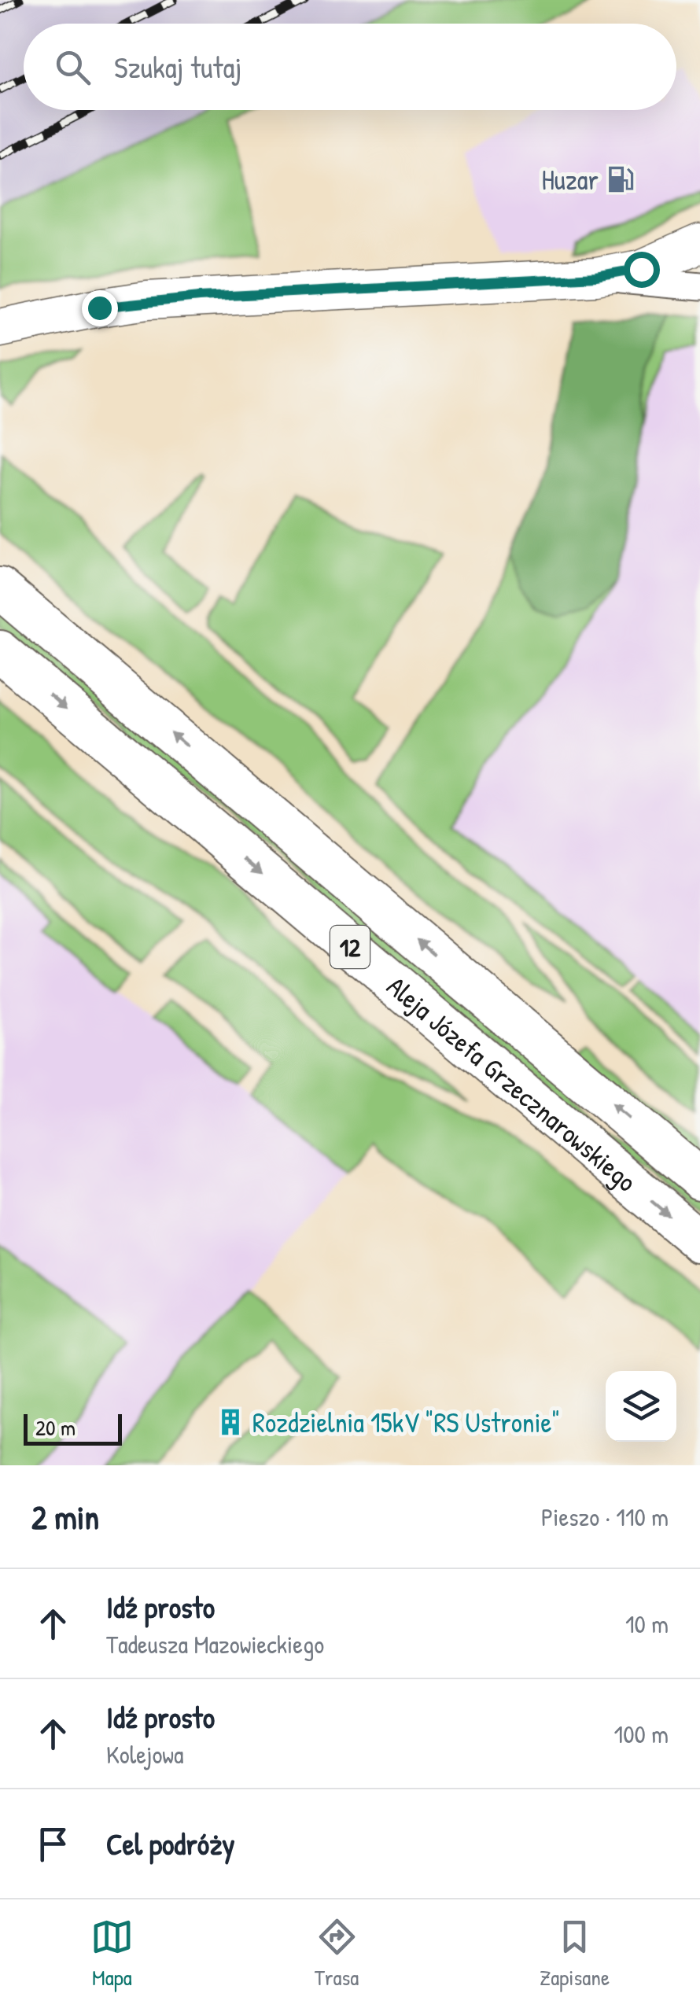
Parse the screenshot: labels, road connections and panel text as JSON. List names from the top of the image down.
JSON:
{
  "streets": {
    "main road": ["12", "Aleja Józefa Grzecznarowskiego"]
  },
  "places": {
    "fuel station": ["Huzar"],
    "building": ["Rozdzielnia 15kV \"RS Ustronie\""]
  },
  "scale_bar": "20 m",
  "page": {
    "search": "Szukaj tutaj",
    "scale": "20 m",
    "heading": ["2 min", "Pieszo · 110 m"],
    "list": [
      ["Idź prosto", "Tadeusza Mazowieckiego", "10 m"],
      ["Idź prosto", "Kolejowa", "100 m"],
      "Cel podróży"
    ],
    "nav": ["Mapa", "Trasa", "Zapisane"]
  }
}
